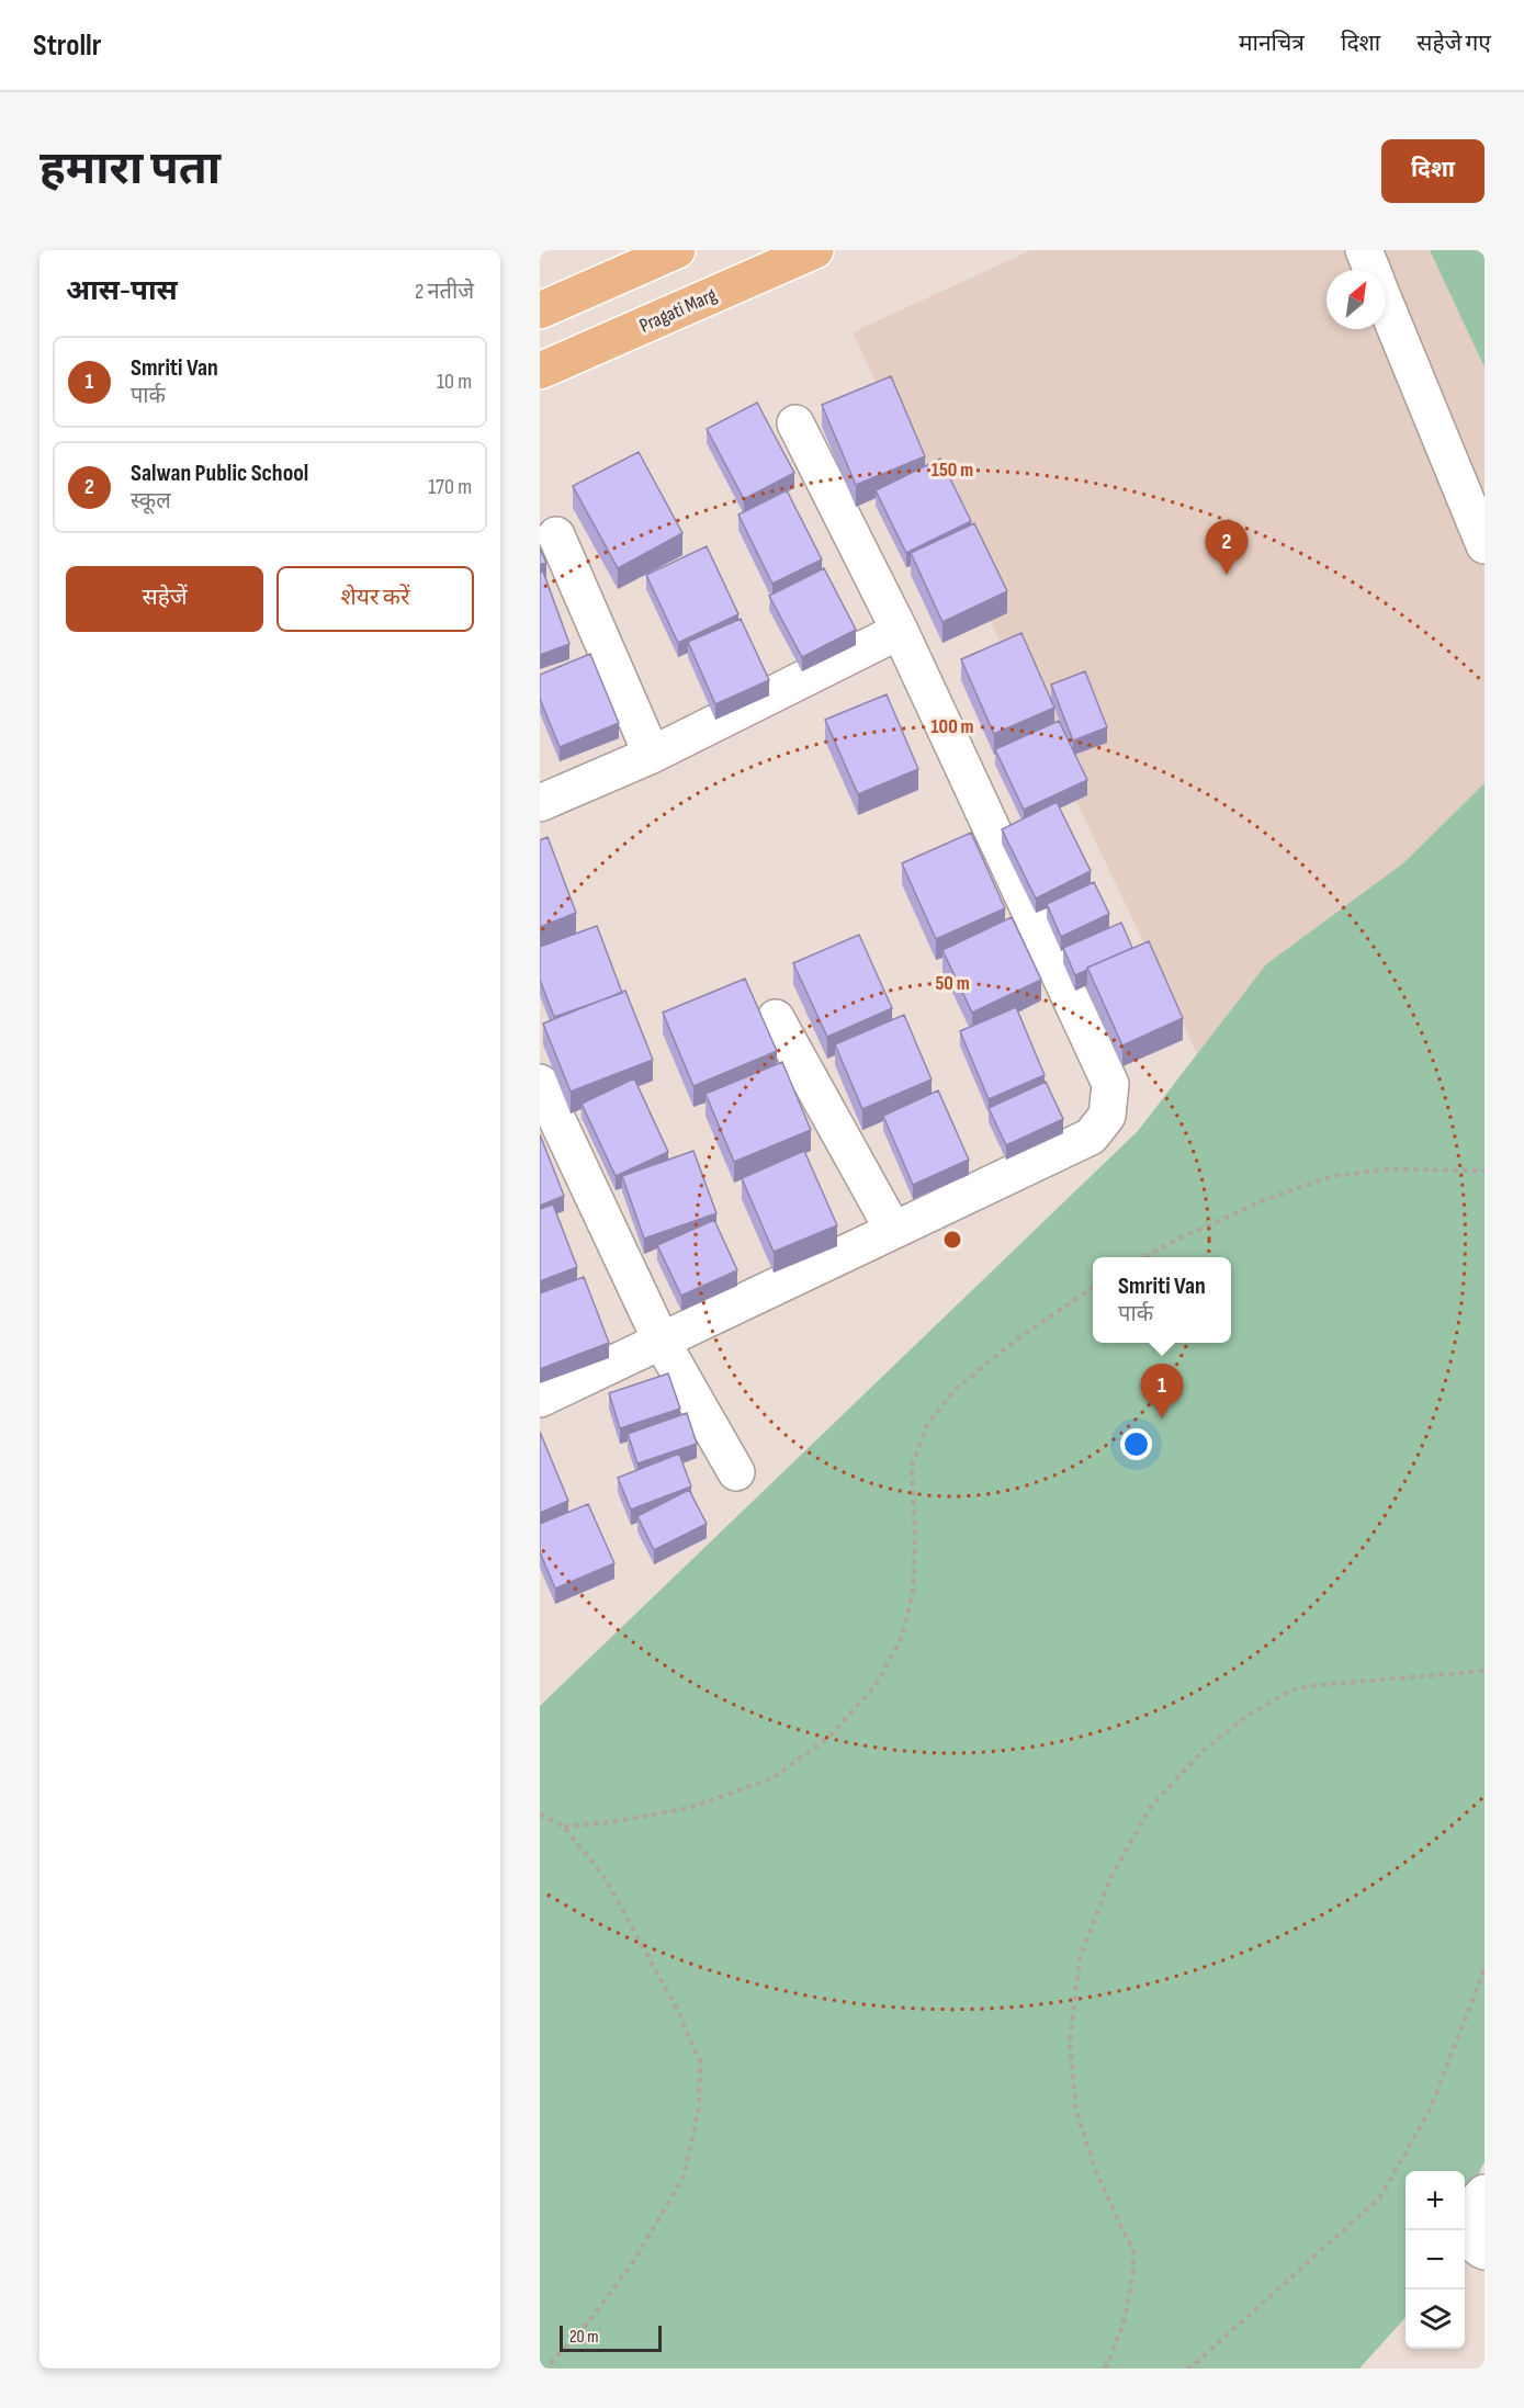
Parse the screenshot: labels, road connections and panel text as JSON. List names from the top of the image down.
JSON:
{
  "streets": {
    "main road": ["Pragati Marg"]
  },
  "scale_bar": "20 m",
  "north": "top right",
  "page": {
    "header": "Strollr",
    "nav": ["मानचित्र", "दिशा", "सहेजे गए"],
    "buttons": [
      "दिशा",
      ["सहेजें", "शेयर करें"]
    ],
    "title": "हमारा पता",
    "heading": ["आस-पास", "2 नतीजे"],
    "list": [
      {
        "mark": "1",
        "name": "Smriti Van",
        "note": "पार्क",
        "value": "10 m"
      },
      {
        "mark": "2",
        "name": "Salwan Public School",
        "note": "स्कूल",
        "value": "170 m"
      }
    ],
    "pins": ["2", "1"],
    "popup": ["Smriti Van", "पार्क"],
    "map_buttons": ["+", "−"],
    "scale": "20 m"
  },
  "rings": ["150 m", "100 m", "50 m"]
}
